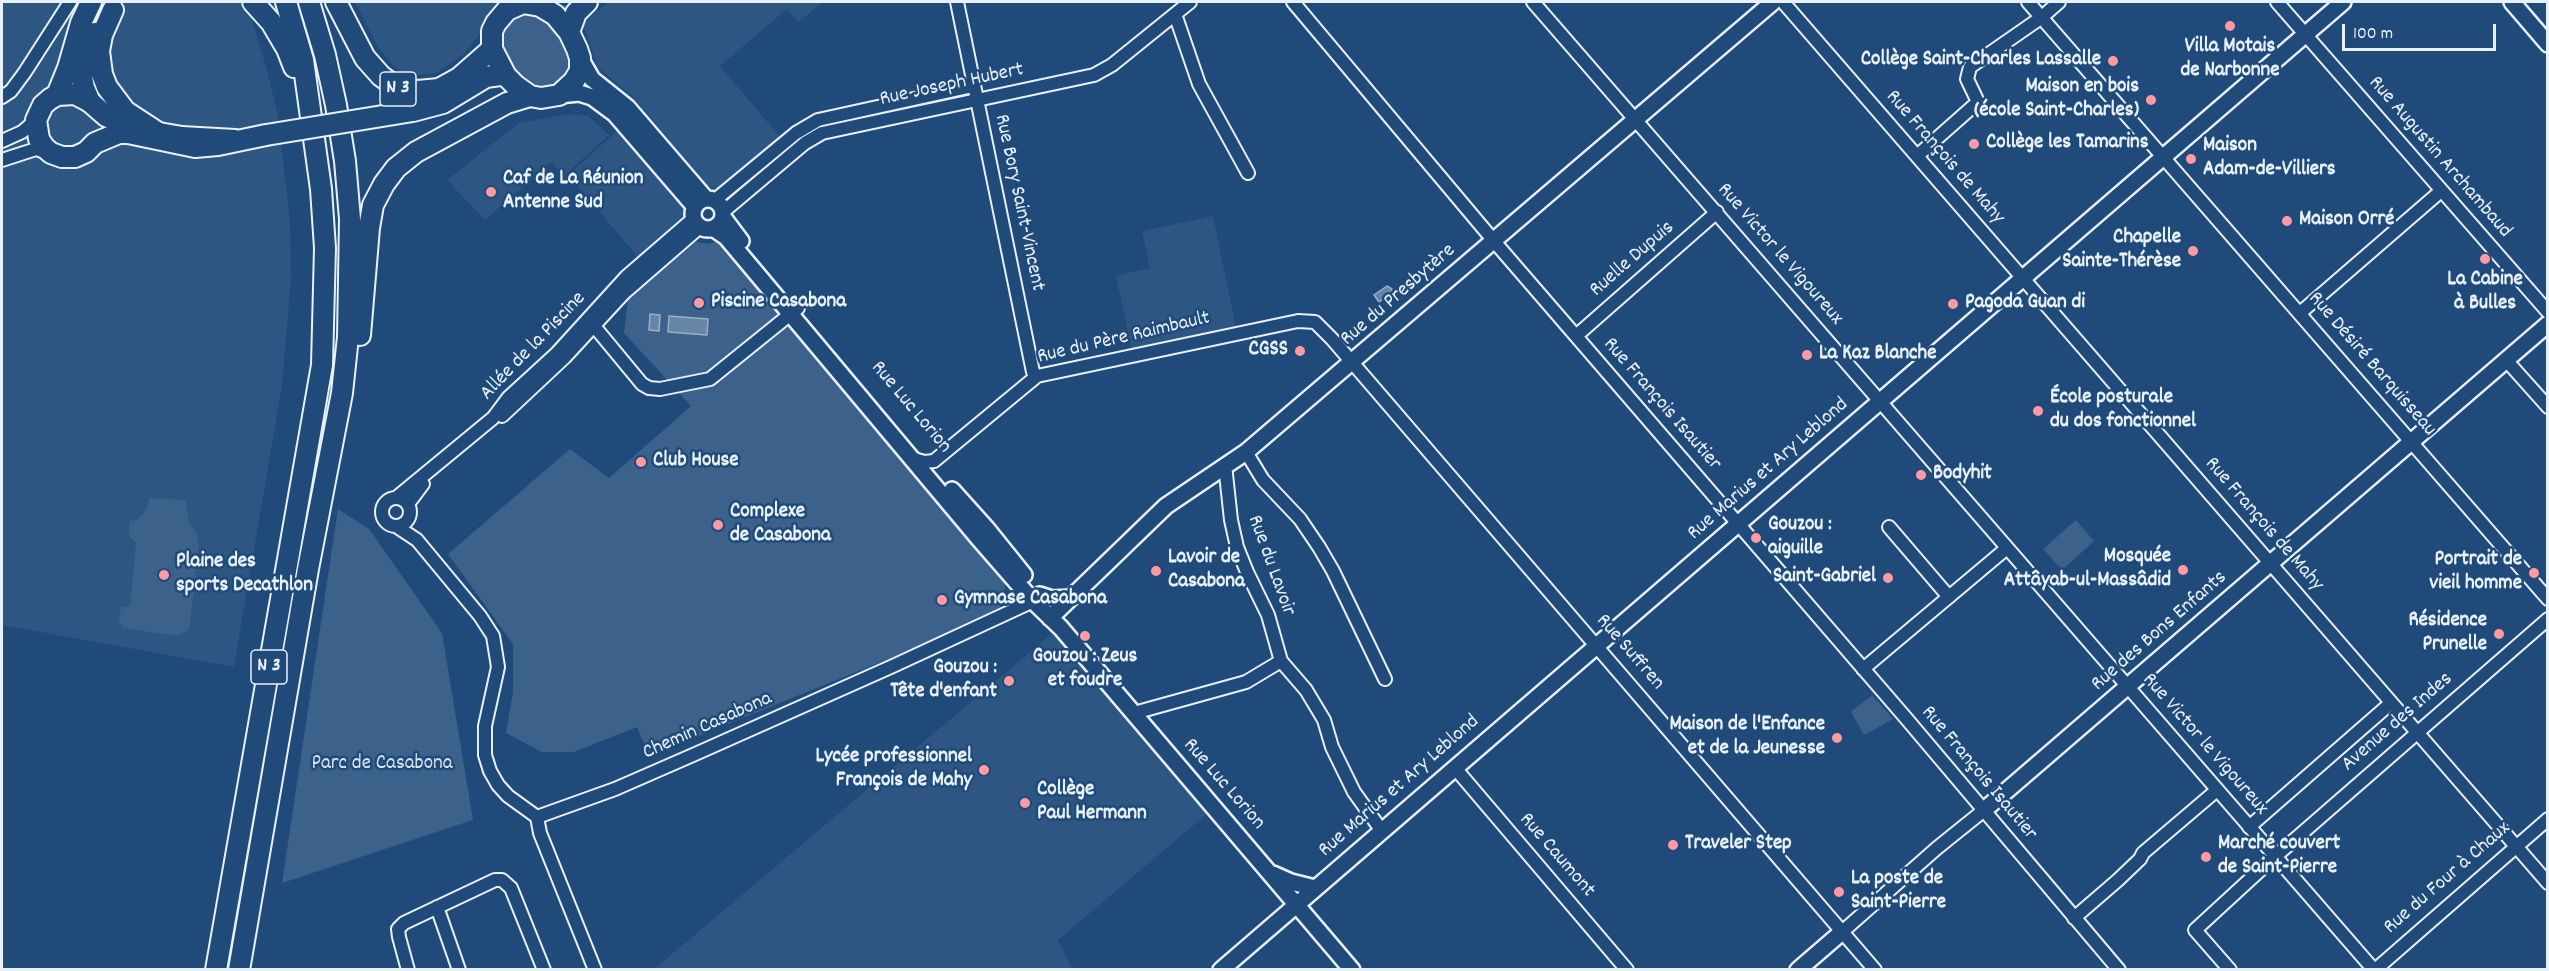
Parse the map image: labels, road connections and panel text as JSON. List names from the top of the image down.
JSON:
{
  "streets": {
    "main road": ["N 3"],
    "street": [
      "Rue Joseph Hubert",
      "Rue François de Mahy",
      "Rue Augustin Archambaud",
      "Rue Bory Saint-Vincent",
      "Rue Victor le Vigoureux",
      "Ruelle Dupuis",
      "Rue du Presbytère",
      "Rue du Père Raimbault",
      "Allée de la Piscine",
      "Rue Désiré Barquisseau",
      "Rue François Isautier",
      "Rue Luc Lorion",
      "Rue Marius et Ary Leblond",
      "Rue du Lavoir",
      "Rue des Bons Enfants",
      "Rue Suffren",
      "Avenue des Indes",
      "Chemin Casabona",
      "Rue Caumont",
      "Rue du Four à Chaux"
    ]
  },
  "crossings": [
    ["Rue Joseph Hubert", "Rue Bory Saint-Vincent"],
    ["Rue Joseph Hubert", "Allée de la Piscine"],
    ["Rue Joseph Hubert", "Rue Luc Lorion"],
    ["N 3", "Rue Luc Lorion"],
    ["Rue François de Mahy", "Rue Marius et Ary Leblond"],
    ["Rue François de Mahy", "Rue des Bons Enfants"],
    ["Rue François de Mahy", "Avenue des Indes"],
    ["Rue François de Mahy", "Rue du Four à Chaux"],
    ["Rue Augustin Archambaud", "Rue Marius et Ary Leblond"],
    ["Rue Bory Saint-Vincent", "Rue du Père Raimbault"],
    ["Rue Victor le Vigoureux", "Ruelle Dupuis"],
    ["Rue Victor le Vigoureux", "Rue du Presbytère"],
    ["Rue Victor le Vigoureux", "Rue Marius et Ary Leblond"],
    ["Rue Victor le Vigoureux", "Rue des Bons Enfants"],
    ["Rue Victor le Vigoureux", "Avenue des Indes"],
    ["Rue Victor le Vigoureux", "Rue du Four à Chaux"],
    ["Ruelle Dupuis", "Rue François Isautier"],
    ["Rue du Presbytère", "Rue du Père Raimbault"],
    ["Rue du Presbytère", "Rue François Isautier"],
    ["Rue du Presbytère", "Rue Luc Lorion"],
    ["Rue du Presbytère", "Rue du Lavoir"],
    ["Rue du Presbytère", "Rue Suffren"],
    ["Rue du Père Raimbault", "Rue Luc Lorion"],
    ["Rue du Père Raimbault", "Rue Suffren"],
    ["Allée de la Piscine", "Rue Luc Lorion"],
    ["Rue Désiré Barquisseau", "Rue Marius et Ary Leblond"],
    ["Rue Désiré Barquisseau", "Rue des Bons Enfants"],
    ["Rue François Isautier", "Rue Marius et Ary Leblond"],
    ["Rue François Isautier", "Rue des Bons Enfants"],
    ["Rue Luc Lorion", "Rue Marius et Ary Leblond"],
    ["Rue Luc Lorion", "Chemin Casabona"],
    ["Rue Marius et Ary Leblond", "Rue du Lavoir"],
    ["Rue Marius et Ary Leblond", "Rue Suffren"],
    ["Rue Marius et Ary Leblond", "Rue Caumont"],
    ["Rue des Bons Enfants", "Rue Suffren"]
  ],
  "parks": ["Parc de Casabona"],
  "places": [
    "Villa Motais de Narbonne",
    "Collège Saint-Charles Lassalle",
    "Maison en bois (école Saint-Charles)",
    "Collège les Tamarins",
    "Maison Adam-de-Villiers",
    "Caf de La Réunion Antenne Sud",
    "Maison Orré",
    "Chapelle Sainte-Thérèse",
    "La Cabine à Bulles",
    "Piscine Casabona",
    "Pagoda Guan di",
    "CGSS",
    "La Kaz Blanche",
    "École posturale du dos fonctionnel",
    "Club House",
    "Bodyhit",
    "Complexe de Casabona",
    "Gouzou : aiguille",
    "Mosquée Attâyab-ul-Massâdid",
    "Lavoir de Casabona",
    "Portrait de vieil homme",
    "Plaine des sports Decathlon",
    "Saint-Gabriel",
    "Gymnase Casabona",
    "Résidence Prunelle",
    "Gouzou : Zeus et foudre",
    "Gouzou : Tête d'enfant",
    "Maison de l'Enfance et de la Jeunesse",
    "Lycée professionnel François de Mahy",
    "Collège Paul Hermann",
    "Traveler Step",
    "Marché couvert de Saint-Pierre",
    "La poste de Saint-Pierre"
  ],
  "scale_bar": "100 m"
}
